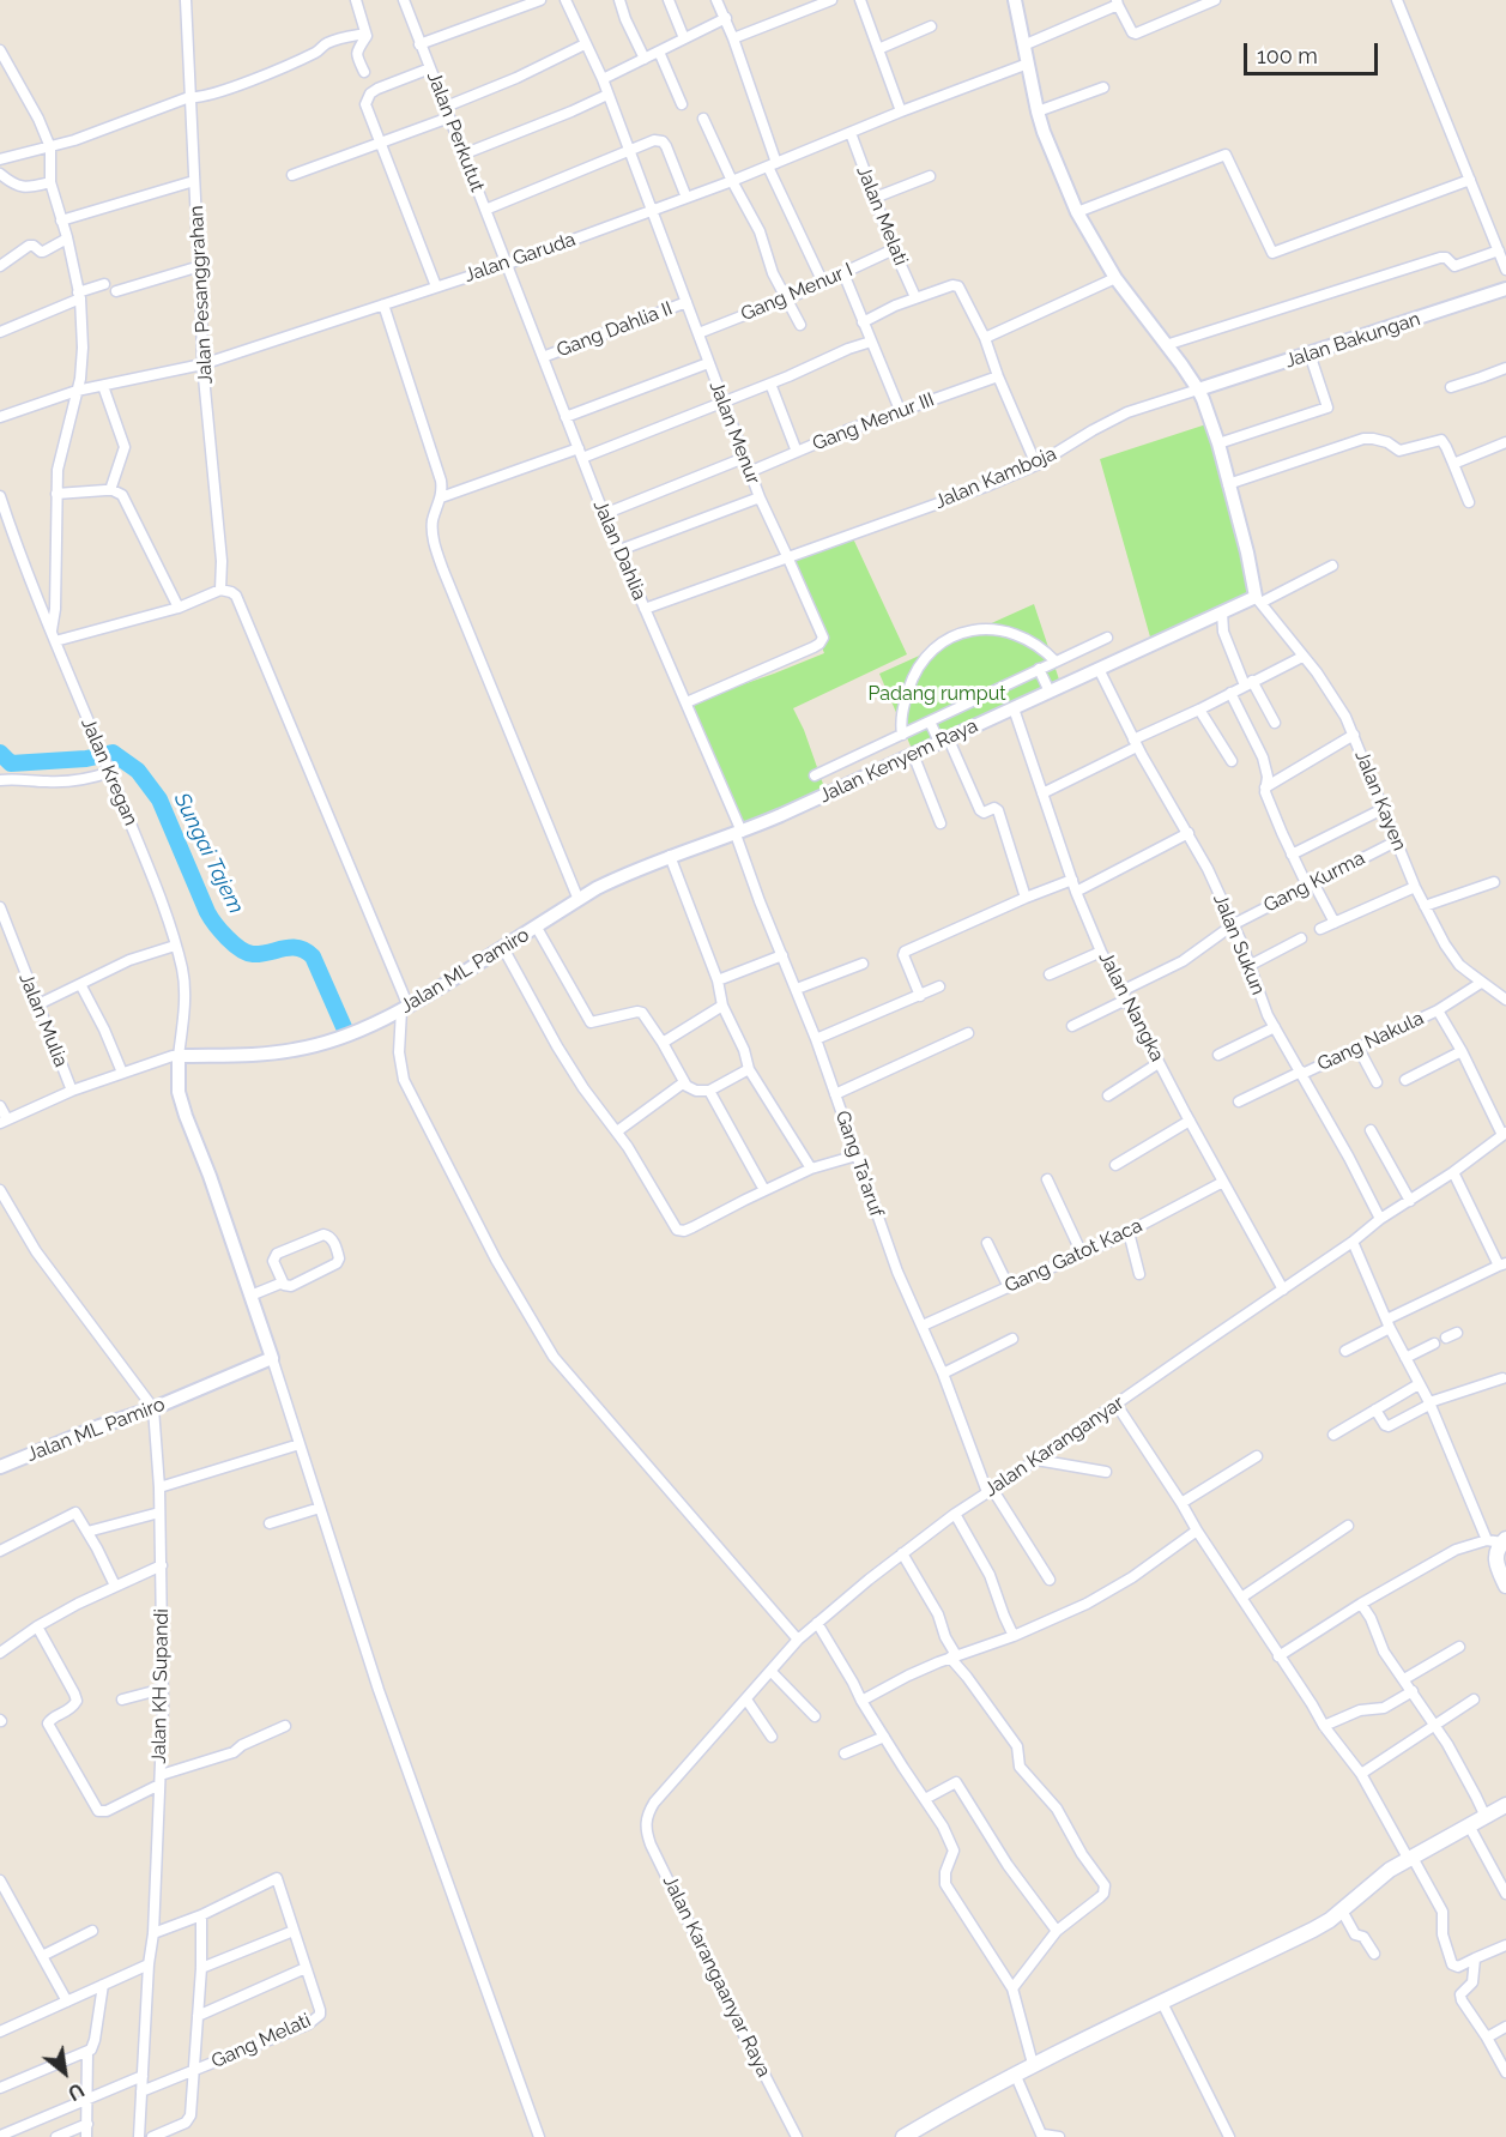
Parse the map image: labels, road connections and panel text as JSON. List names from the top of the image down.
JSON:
{
  "streets": {
    "street": [
      "Jalan Perkutut",
      "Jalan Melati",
      "Jalan Garuda",
      "Gang Menur I",
      "Jalan Pesanggrahan",
      "Gang Dahlia II",
      "Jalan Bakungan",
      "Gang Menur III",
      "Jalan Menur",
      "Jalan Kamboja",
      "Jalan Dahlia",
      "Jalan Kenyem Raya",
      "Jalan Kregan",
      "Jalan Kayen",
      "Gang Kurma",
      "Jalan Sukun",
      "Jalan ML Pamiro",
      "Jalan Nangka",
      "Jalan Mulia",
      "Gang Nakula",
      "Gang Ta'aruf",
      "Gang Gatot Kaca",
      "Jalan Karanganyar",
      "Jalan KH Supandi",
      "Jalan Karangaanyar Raya",
      "Gang Melati"
    ]
  },
  "crossings": [
    ["Jalan Perkutut", "Jalan Garuda"],
    ["Jalan Perkutut", "Jalan Dahlia"],
    ["Jalan Melati", "Jalan Garuda"],
    ["Jalan Melati", "Gang Menur I"],
    ["Jalan Garuda", "Jalan Pesanggrahan"],
    ["Jalan Garuda", "Jalan Menur"],
    ["Jalan Garuda", "Jalan Dahlia"],
    ["Gang Menur I", "Jalan Menur"],
    ["Gang Dahlia II", "Jalan Menur"],
    ["Gang Dahlia II", "Jalan Dahlia"],
    ["Jalan Bakungan", "Jalan Kamboja"],
    ["Gang Menur III", "Jalan Menur"],
    ["Jalan Menur", "Jalan Kamboja"],
    ["Jalan Menur", "Jalan Dahlia"],
    ["Jalan Kamboja", "Jalan Dahlia"],
    ["Jalan Dahlia", "Jalan Kenyem Raya"],
    ["Jalan Dahlia", "Jalan ML Pamiro"],
    ["Jalan Dahlia", "Gang Ta'aruf"],
    ["Jalan Kenyem Raya", "Jalan Kayen"],
    ["Jalan Kenyem Raya", "Jalan Sukun"],
    ["Jalan Kenyem Raya", "Jalan ML Pamiro"],
    ["Jalan Kenyem Raya", "Jalan Nangka"],
    ["Jalan Kenyem Raya", "Gang Ta'aruf"],
    ["Jalan Kregan", "Jalan ML Pamiro"],
    ["Jalan Kayen", "Gang Kurma"],
    ["Jalan Kayen", "Gang Nakula"],
    ["Gang Kurma", "Jalan Sukun"],
    ["Gang Kurma", "Jalan Nangka"],
    ["Jalan Sukun", "Gang Nakula"],
    ["Jalan Sukun", "Jalan Karanganyar"],
    ["Jalan ML Pamiro", "Gang Ta'aruf"],
    ["Jalan ML Pamiro", "Jalan KH Supandi"],
    ["Jalan Nangka", "Gang Gatot Kaca"],
    ["Jalan Nangka", "Jalan Karanganyar"],
    ["Gang Nakula", "Jalan Karanganyar"],
    ["Gang Ta'aruf", "Gang Gatot Kaca"],
    ["Gang Ta'aruf", "Jalan Karanganyar"],
    ["Jalan Karanganyar", "Jalan Karangaanyar Raya"],
    ["Jalan KH Supandi", "Gang Melati"]
  ],
  "water": ["Sungai Tajem"],
  "parks": ["Padang rumput"],
  "scale_bar": "100 m",
  "north": "bottom right"
}
